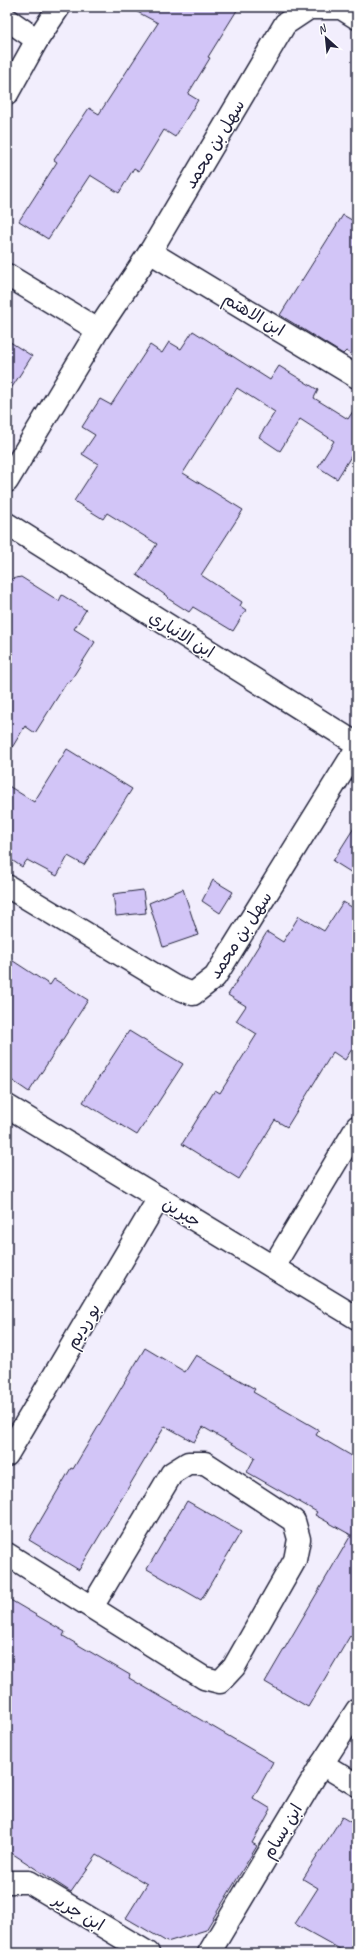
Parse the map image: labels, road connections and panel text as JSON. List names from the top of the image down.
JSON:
{
  "streets": {
    "street": [
      "سهل بن محمد",
      "ابن الاهتم",
      "ابن الانباري",
      "جبرين",
      "بو رديم",
      "ابن بسام",
      "ابن جرير"
    ]
  },
  "crossings": [
    ["سهل بن محمد", "ابن الاهتم"],
    ["جبرين", "بو رديم"]
  ],
  "north": "top left"
}
